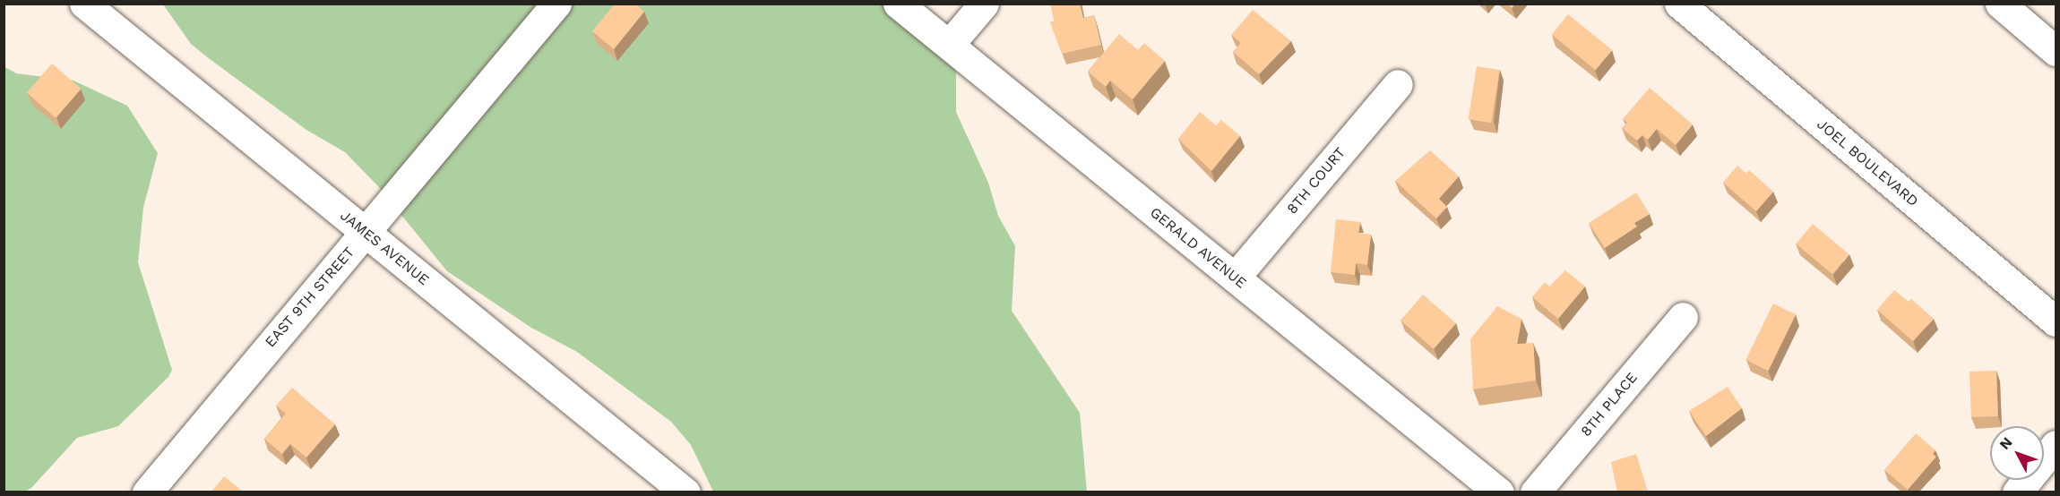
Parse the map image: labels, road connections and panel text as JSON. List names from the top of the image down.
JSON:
{
  "streets": {
    "street": [
      "JOEL BOULEVARD",
      "8TH COURT",
      "JAMES AVENUE",
      "GERALD AVENUE",
      "EAST 9TH STREET",
      "8TH PLACE"
    ]
  },
  "crossings": [
    ["8TH COURT", "GERALD AVENUE"],
    ["JAMES AVENUE", "EAST 9TH STREET"]
  ],
  "north": "top left"
}
